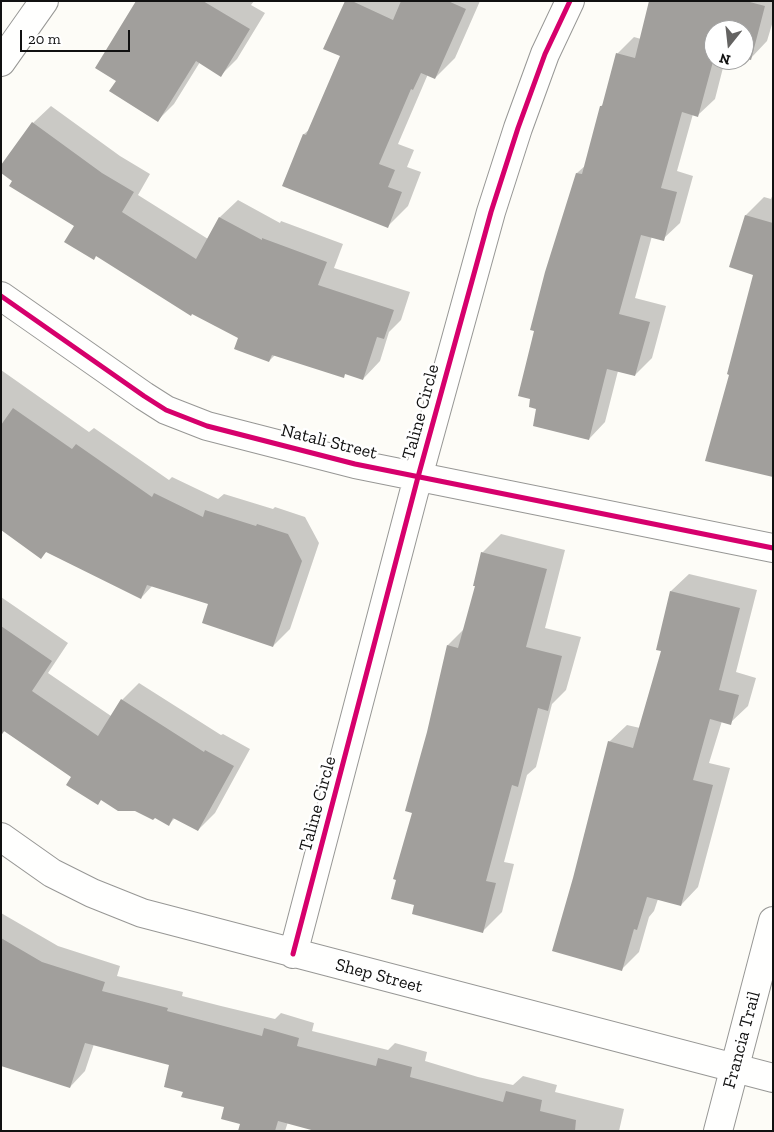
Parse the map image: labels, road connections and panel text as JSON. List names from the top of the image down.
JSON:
{
  "streets": {
    "street": [
      "Taline Circle",
      "Natali Street",
      "Shep Street",
      "Francia Trail"
    ]
  },
  "crossings": [
    ["Taline Circle", "Natali Street"],
    ["Taline Circle", "Shep Street"],
    ["Shep Street", "Francia Trail"]
  ],
  "scale_bar": "20 m",
  "north": "bottom"
}
